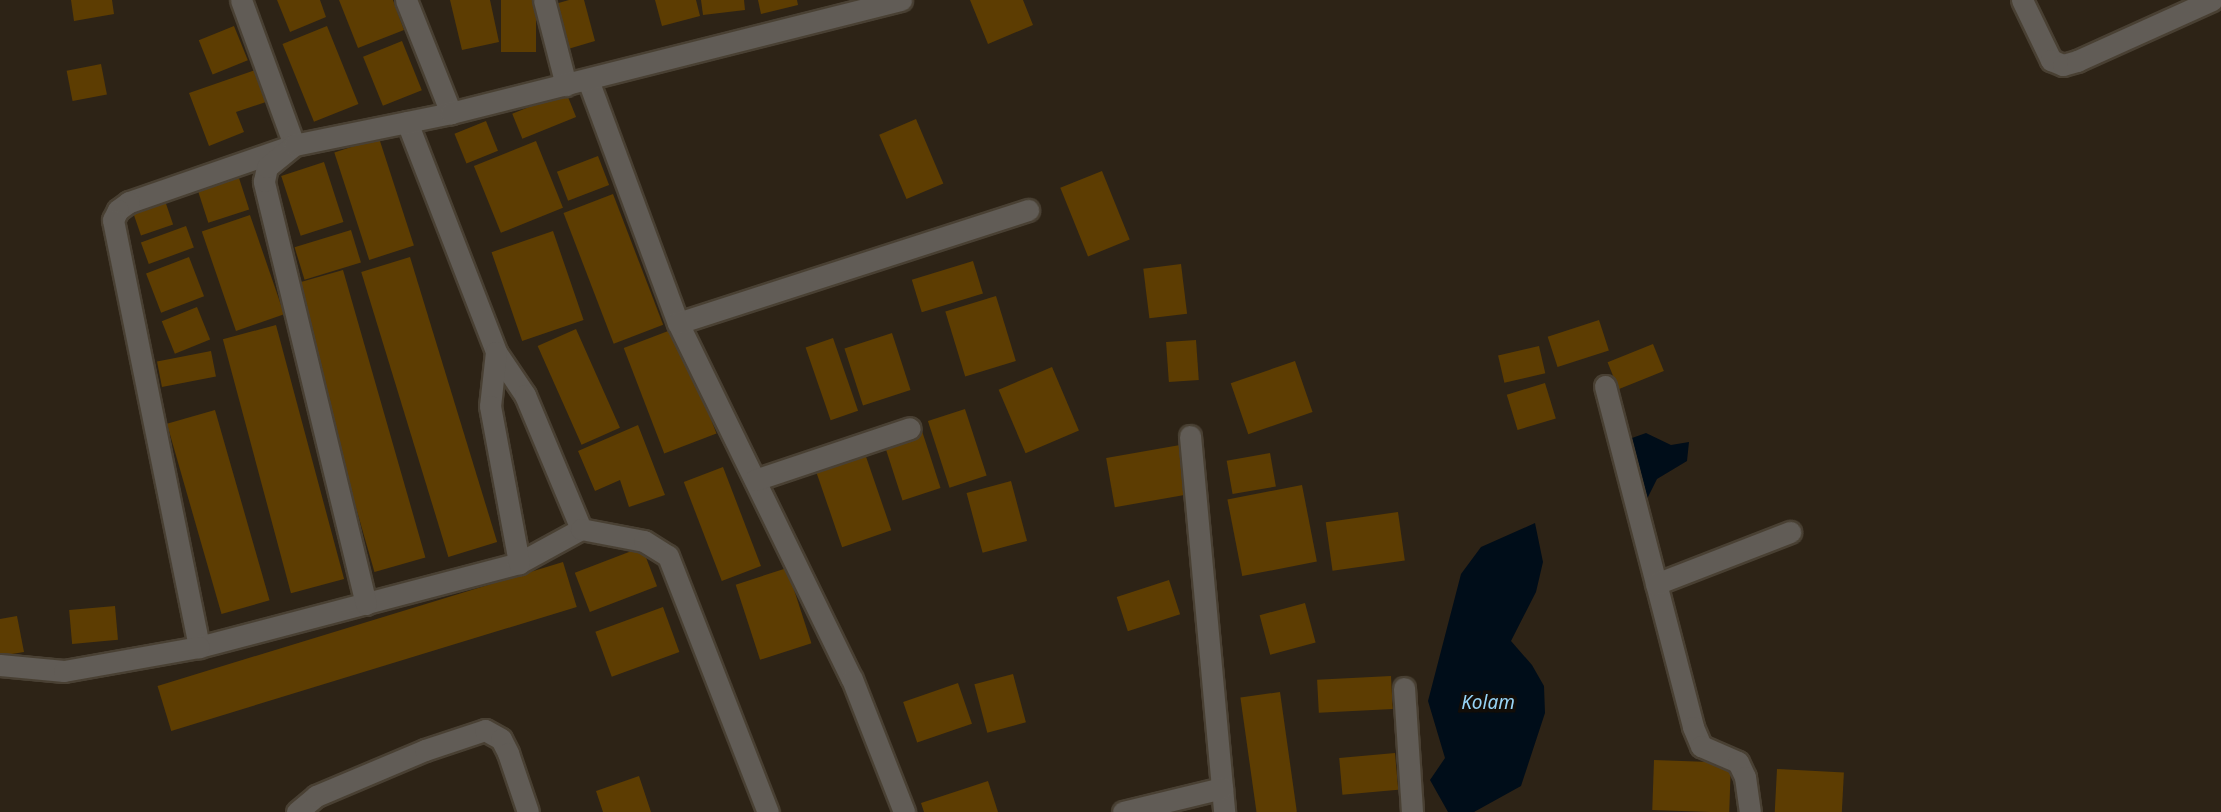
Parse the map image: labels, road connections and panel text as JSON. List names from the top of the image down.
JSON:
{
  "water": ["Kolam"]
}
